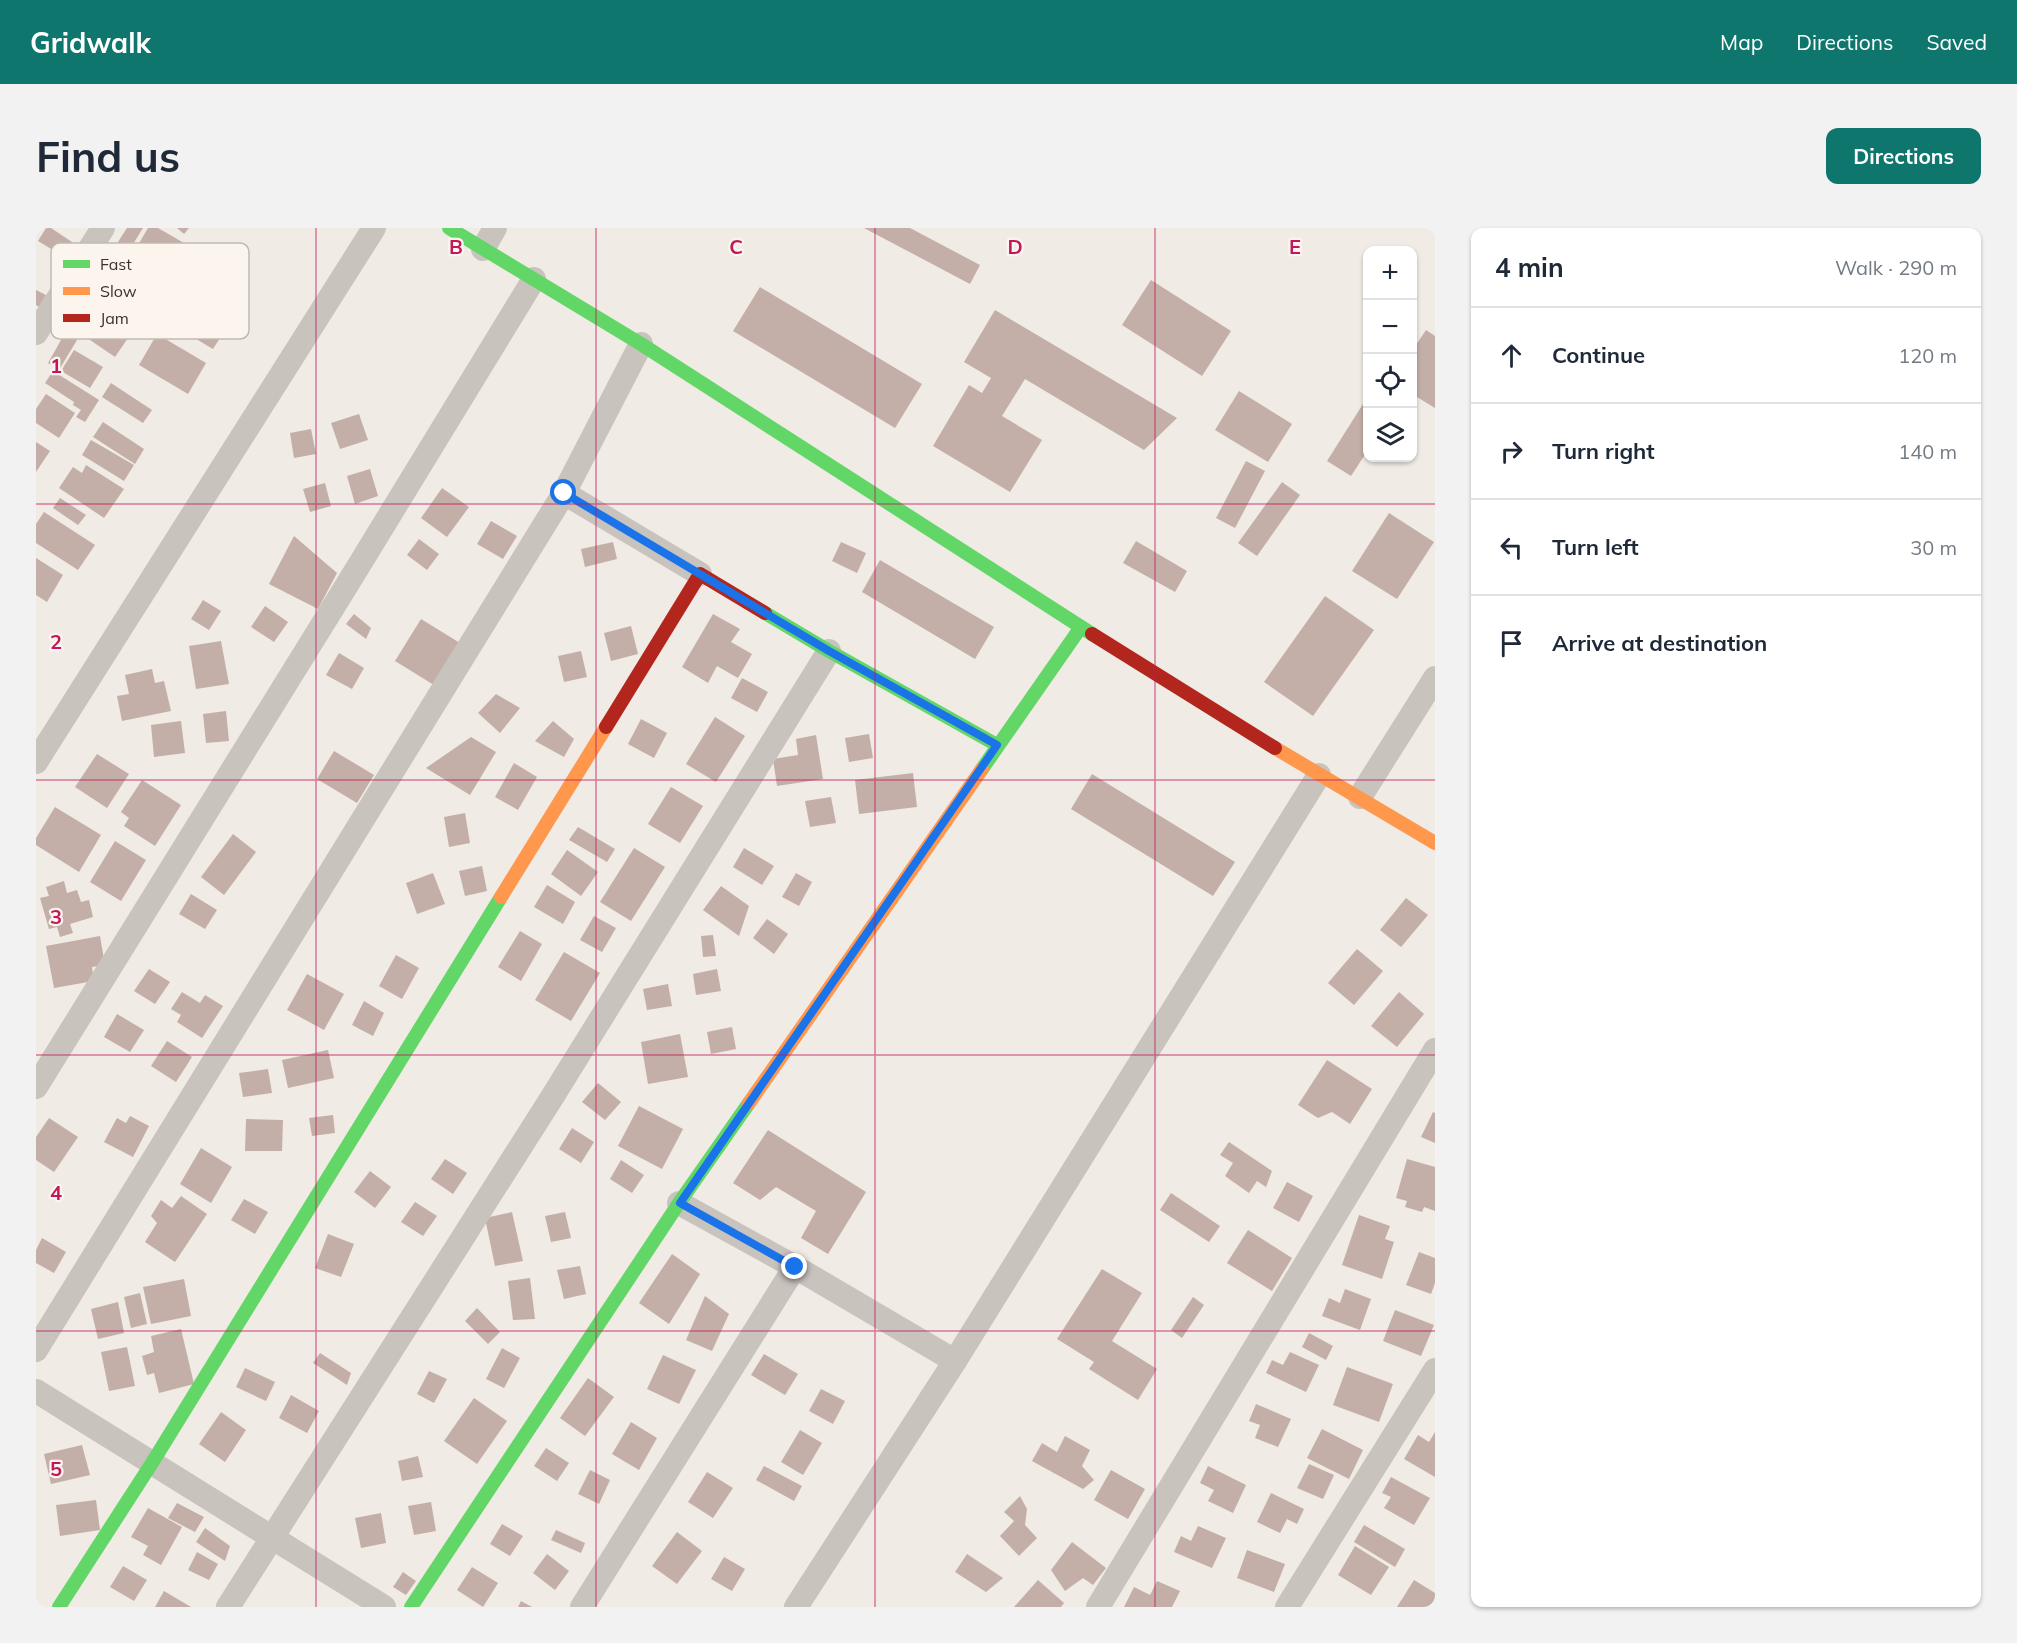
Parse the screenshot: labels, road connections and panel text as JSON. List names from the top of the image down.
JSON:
{
  "legend": ["Fast", "Slow", "Jam"],
  "page": {
    "header": "Gridwalk",
    "nav": ["Map", "Directions", "Saved"],
    "buttons": "Directions",
    "title": "Find us",
    "heading": ["4 min", "Walk · 290 m"],
    "map_buttons": ["+", "−"],
    "list": [
      ["Continue", "120 m"],
      ["Turn right", "140 m"],
      ["Turn left", "30 m"],
      "Arrive at destination"
    ]
  },
  "grid": {
    "columns": [
      "B",
      "C",
      "D",
      "E"
    ],
    "rows": [
      "1",
      "2",
      "3",
      "4",
      "5"
    ]
  }
}
